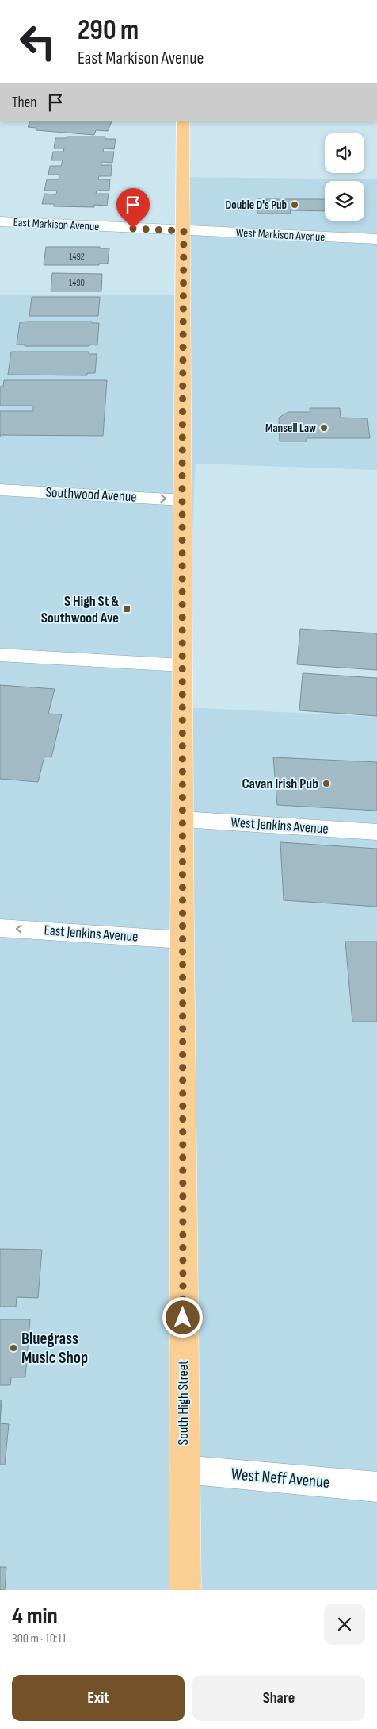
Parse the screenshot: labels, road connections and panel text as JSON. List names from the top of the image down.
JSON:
{
  "streets": {
    "main road": ["South High Street"],
    "street": [
      "East Markison Avenue",
      "West Markison Avenue",
      "Southwood Avenue",
      "West Jenkins Avenue",
      "East Jenkins Avenue",
      "West Neff Avenue"
    ]
  },
  "crossings": [
    ["East Markison Avenue", "West Markison Avenue"],
    ["East Markison Avenue", "South High Street"],
    ["West Markison Avenue", "South High Street"],
    ["Southwood Avenue", "South High Street"],
    ["West Jenkins Avenue", "South High Street"],
    ["East Jenkins Avenue", "South High Street"],
    ["South High Street", "West Neff Avenue"]
  ],
  "one_way": ["East Jenkins Avenue"],
  "places": {
    "other": [
      "Double D's Pub",
      "Mansell Law",
      "Cavan Irish Pub",
      "Bluegrass Music Shop"
    ],
    "transit": ["S High St & Southwood Ave"]
  },
  "house_numbers": ["1492", "1490"],
  "page": {
    "turn": ["290 m", "East Markison Avenue"],
    "then": "Then",
    "heading": ["4 min", "300 m · 10:11"],
    "buttons": ["Exit", "Share"]
  }
}
